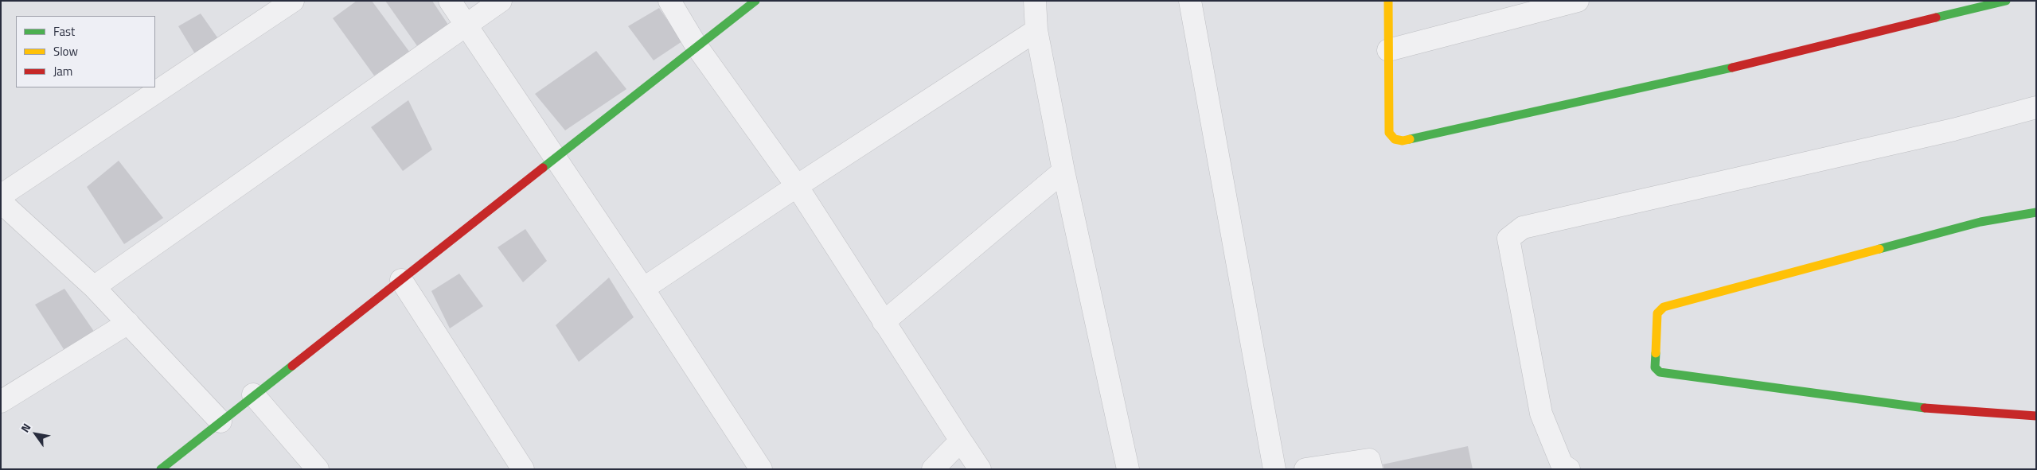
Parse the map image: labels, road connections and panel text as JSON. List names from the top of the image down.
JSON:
{
  "legend": ["Fast", "Slow", "Jam"],
  "north": "top left"
}
